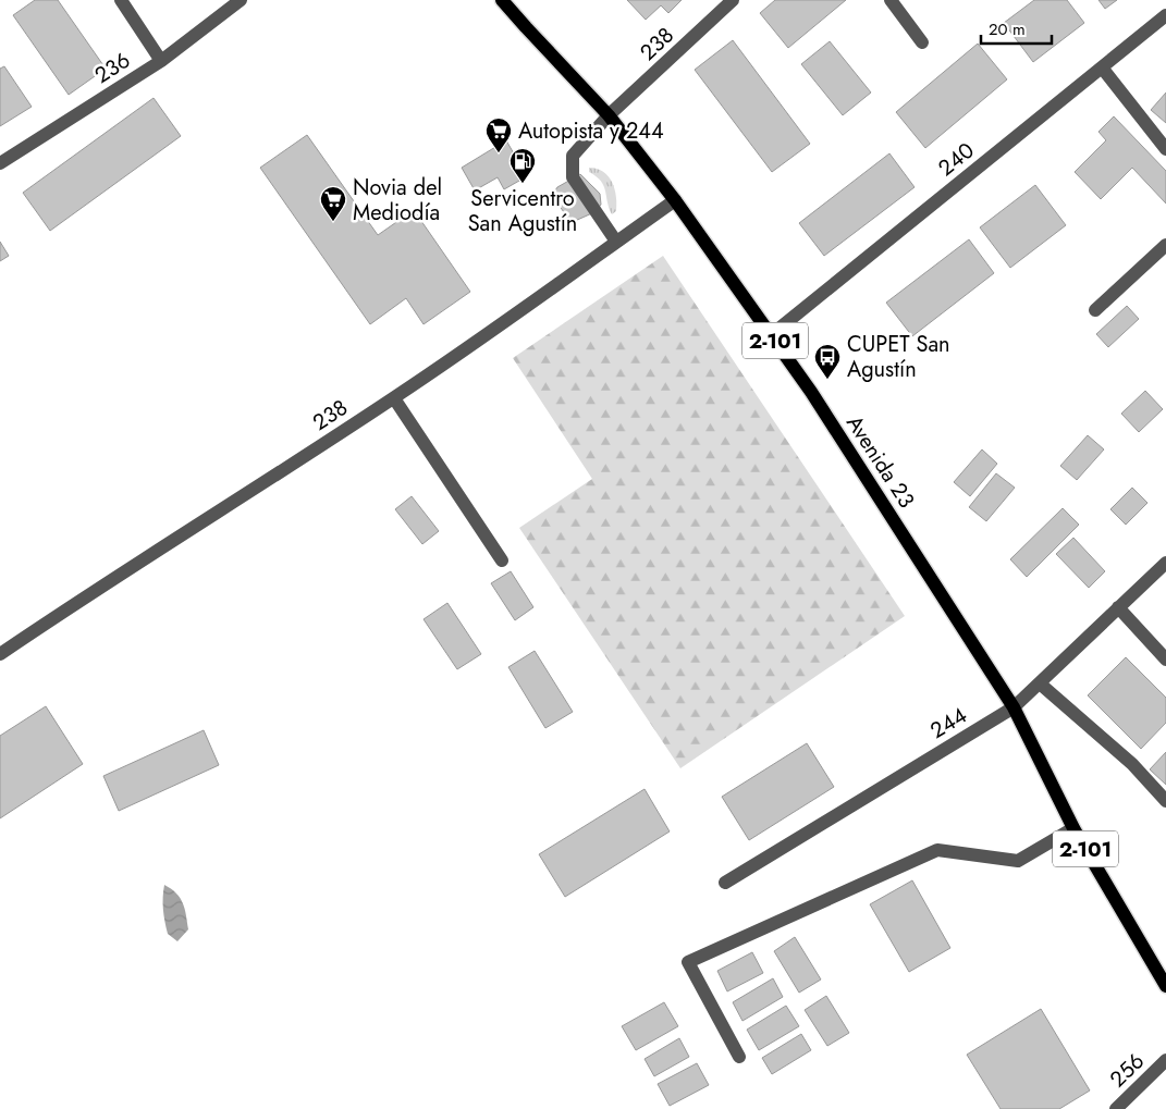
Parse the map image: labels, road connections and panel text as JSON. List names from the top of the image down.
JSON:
{
  "streets": {
    "main road": ["2-101", "Avenida 23"],
    "street": [
      "238",
      "236",
      "240",
      "244",
      "256"
    ]
  },
  "crossings": [
    ["238", "Avenida 23"],
    ["240", "Avenida 23"],
    ["Avenida 23", "244"]
  ],
  "places": {
    "supermarket": ["Autopista y 244", "Novia del Mediodía"],
    "fuel station": ["Servicentro San Agustín"],
    "bus stop": ["CUPET San Agustín"]
  },
  "scale_bar": "20 m"
}
